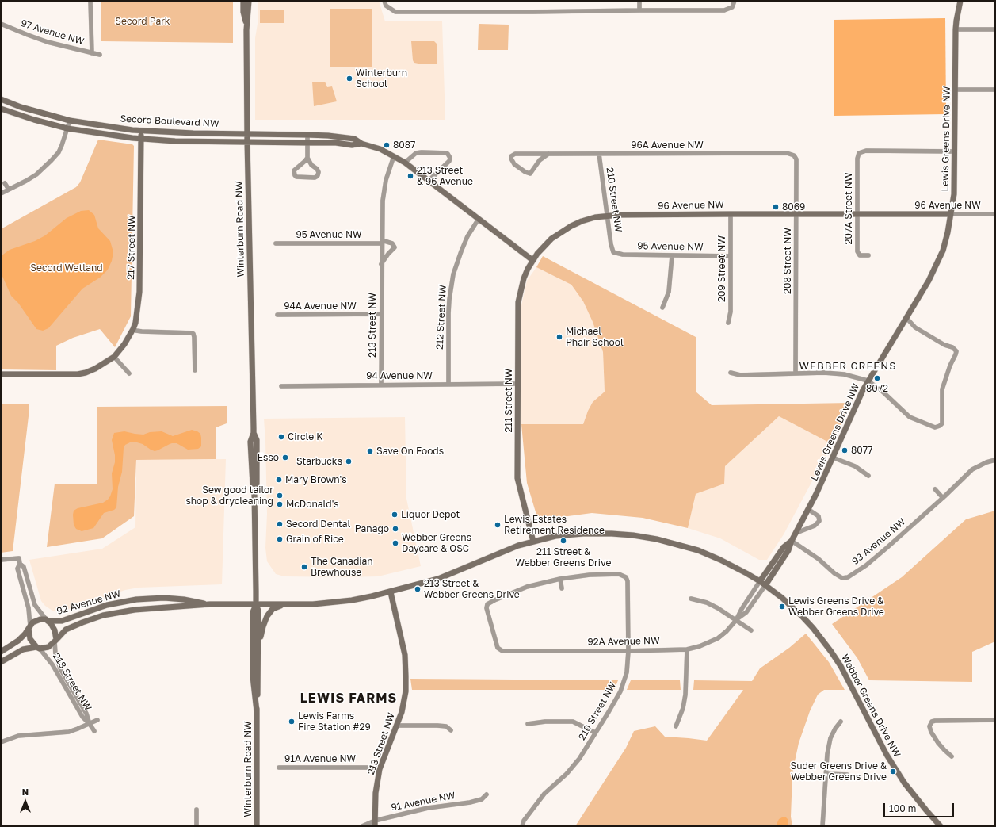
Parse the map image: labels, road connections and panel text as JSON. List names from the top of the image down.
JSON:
{
  "streets": {
    "street": [
      "97 Avenue NW",
      "Secord Boulevard NW",
      "Lewis Greens Drive NW",
      "96A Avenue NW",
      "210 Street NW",
      "96 Avenue NW",
      "207A Street NW",
      "Winterburn Road NW",
      "95 Avenue NW",
      "217 Street NW",
      "208 Street NW",
      "209 Street NW",
      "94A Avenue NW",
      "212 Street NW",
      "213 Street NW",
      "94 Avenue NW",
      "211 Street NW",
      "93 Avenue NW",
      "92 Avenue NW",
      "92A Avenue NW",
      "218 Street NW",
      "Webber Greens Drive NW",
      "91A Avenue NW",
      "91 Avenue NW"
    ]
  },
  "crossings": [
    ["Secord Boulevard NW", "Winterburn Road NW"],
    ["Secord Boulevard NW", "217 Street NW"],
    ["Lewis Greens Drive NW", "96 Avenue NW"],
    ["Lewis Greens Drive NW", "207A Street NW"],
    ["Lewis Greens Drive NW", "93 Avenue NW"],
    ["Lewis Greens Drive NW", "92A Avenue NW"],
    ["Lewis Greens Drive NW", "Webber Greens Drive NW"],
    ["96A Avenue NW", "210 Street NW"],
    ["96A Avenue NW", "208 Street NW"],
    ["210 Street NW", "96 Avenue NW"],
    ["210 Street NW", "95 Avenue NW"],
    ["210 Street NW", "92A Avenue NW"],
    ["96 Avenue NW", "207A Street NW"],
    ["96 Avenue NW", "208 Street NW"],
    ["96 Avenue NW", "209 Street NW"],
    ["96 Avenue NW", "211 Street NW"],
    ["Winterburn Road NW", "92 Avenue NW"],
    ["Winterburn Road NW", "Webber Greens Drive NW"],
    ["95 Avenue NW", "209 Street NW"],
    ["95 Avenue NW", "213 Street NW"],
    ["94A Avenue NW", "213 Street NW"],
    ["212 Street NW", "94 Avenue NW"],
    ["213 Street NW", "94 Avenue NW"],
    ["213 Street NW", "Webber Greens Drive NW"],
    ["213 Street NW", "91A Avenue NW"],
    ["213 Street NW", "91 Avenue NW"],
    ["94 Avenue NW", "211 Street NW"],
    ["211 Street NW", "Webber Greens Drive NW"],
    ["92 Avenue NW", "218 Street NW"],
    ["92 Avenue NW", "Webber Greens Drive NW"],
    ["92A Avenue NW", "Webber Greens Drive NW"]
  ],
  "districts": ["WEBBER GREENS", "LEWIS FARMS"],
  "parks": ["Secord Park", "Secord Wetland"],
  "places": [
    "Winterburn School",
    "8087",
    "213 Street & 96 Avenue",
    "8069",
    "Michael Phair School",
    "8072",
    "Circle K",
    "8077",
    "Save On Foods",
    "Esso",
    "Starbucks",
    "Mary Brown's",
    "Sew good tailor shop & drycleaning",
    "McDonald's",
    "Liquor Depot",
    "Secord Dental",
    "Lewis Estates Retirement Residence",
    "Panago",
    "Grain of Rice",
    "211 Street & Webber Greens Drive",
    "Webber Greens Daycare & OSC",
    "The Canadian Brewhouse",
    "213 Street & Webber Greens Drive",
    "Lewis Greens Drive & Webber Greens Drive",
    "Lewis Farms Fire Station #29",
    "Suder Greens Drive & Webber Greens Drive"
  ],
  "scale_bar": "100 m",
  "north": "top"
}
